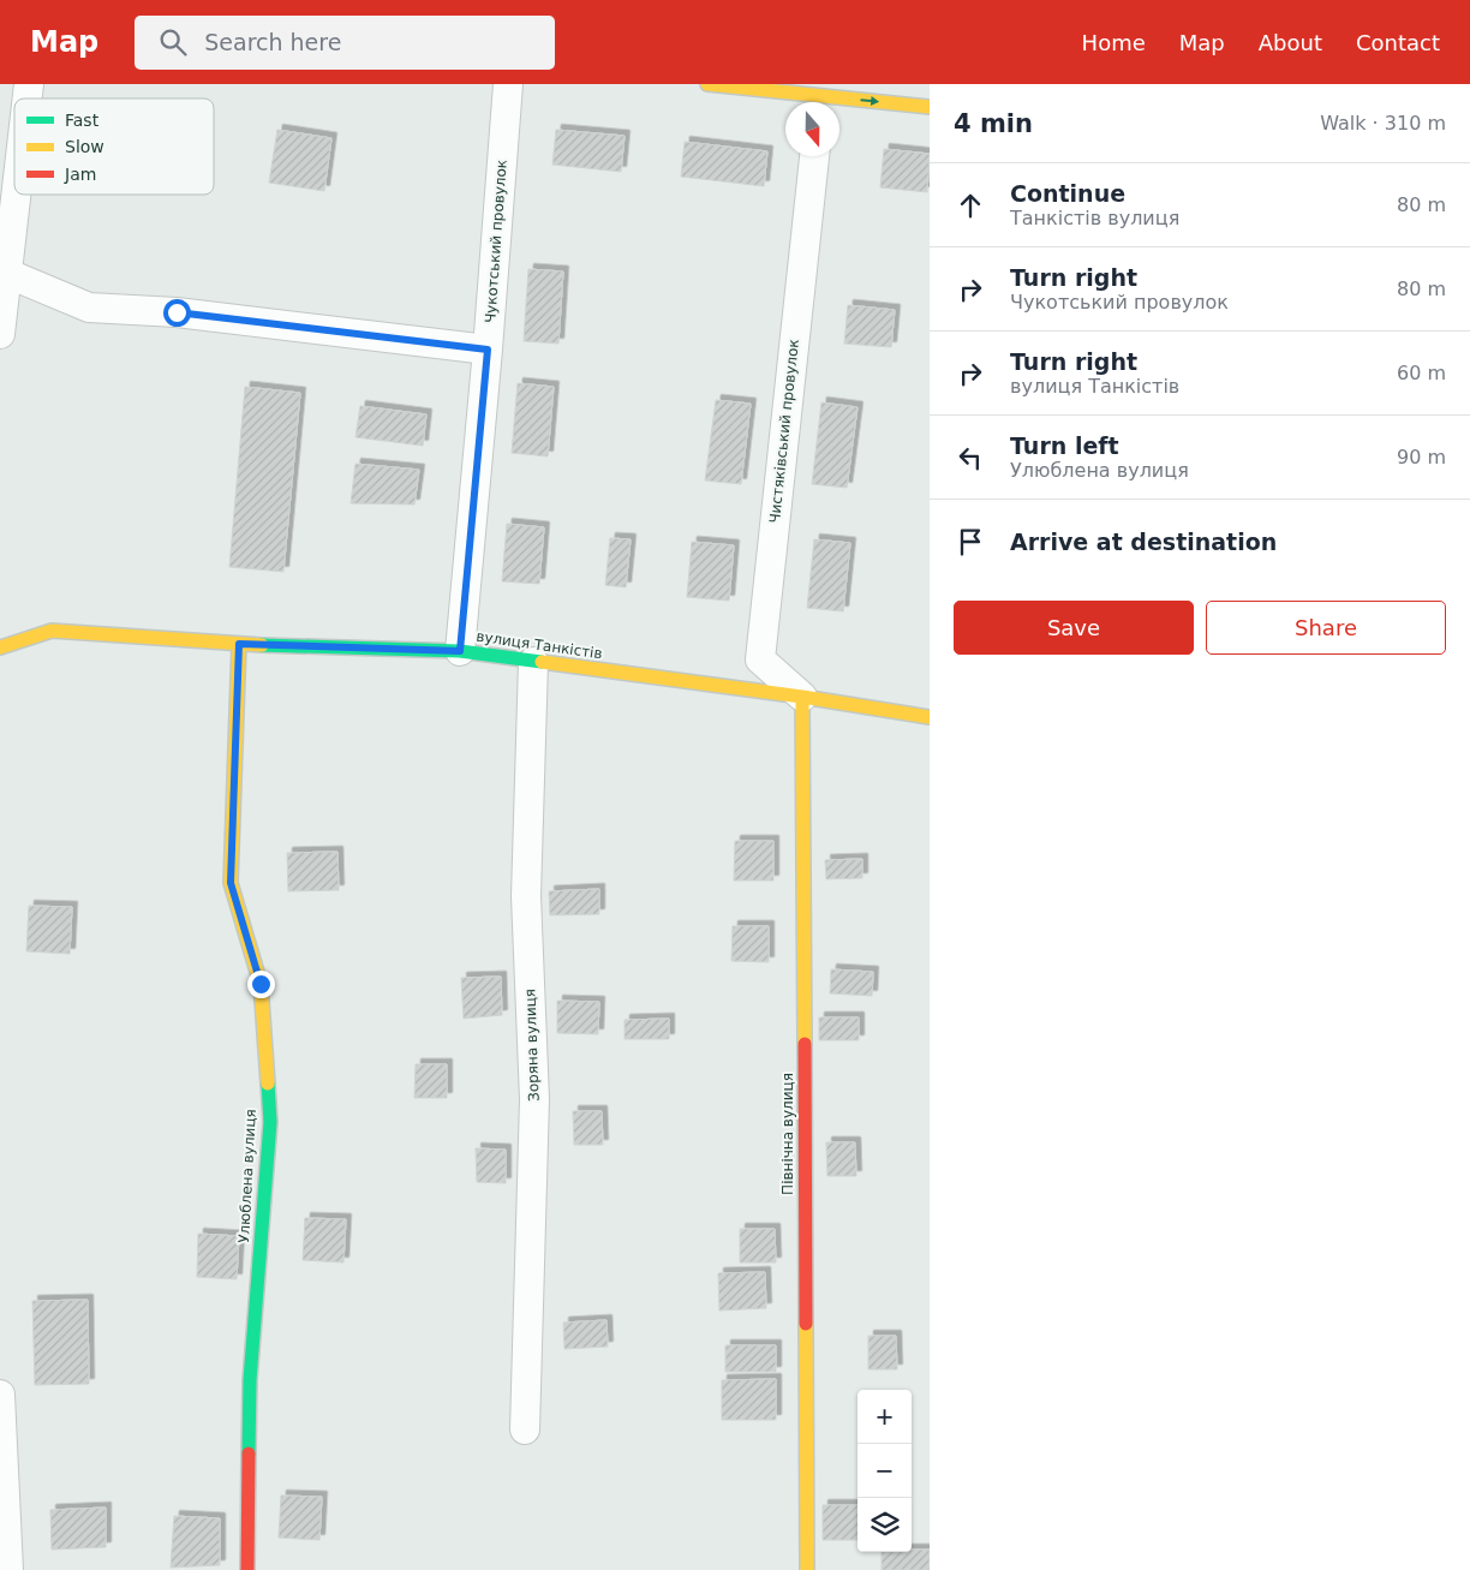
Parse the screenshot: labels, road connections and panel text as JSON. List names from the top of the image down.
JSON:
{
  "streets": {
    "street": [
      "Чукотський провулок",
      "Чистяківський провулок",
      "вулиця Танкістів",
      "Зоряна вулиця",
      "Північна вулиця",
      "Улюблена вулиця"
    ]
  },
  "crossings": [
    ["Чукотський провулок", "вулиця Танкістів"],
    ["Чистяківський провулок", "вулиця Танкістів"],
    ["Чистяківський провулок", "Північна вулиця"],
    ["вулиця Танкістів", "Зоряна вулиця"],
    ["вулиця Танкістів", "Північна вулиця"],
    ["вулиця Танкістів", "Улюблена вулиця"]
  ],
  "legend": ["Fast", "Slow", "Jam"],
  "north": "bottom",
  "page": {
    "header": "Map",
    "search": "Search here",
    "nav": [
      "Home",
      "Map",
      "About",
      "Contact"
    ],
    "heading": ["4 min", "Walk · 310 m"],
    "list": [
      ["Continue", "Танкістів вулиця", "80 m"],
      ["Turn right", "Чукотський провулок", "80 m"],
      ["Turn right", "вулиця Танкістів", "60 m"],
      ["Turn left", "Улюблена вулиця", "90 m"],
      "Arrive at destination"
    ],
    "buttons": ["Save", "Share"],
    "map_buttons": ["+", "−"]
  }
}
